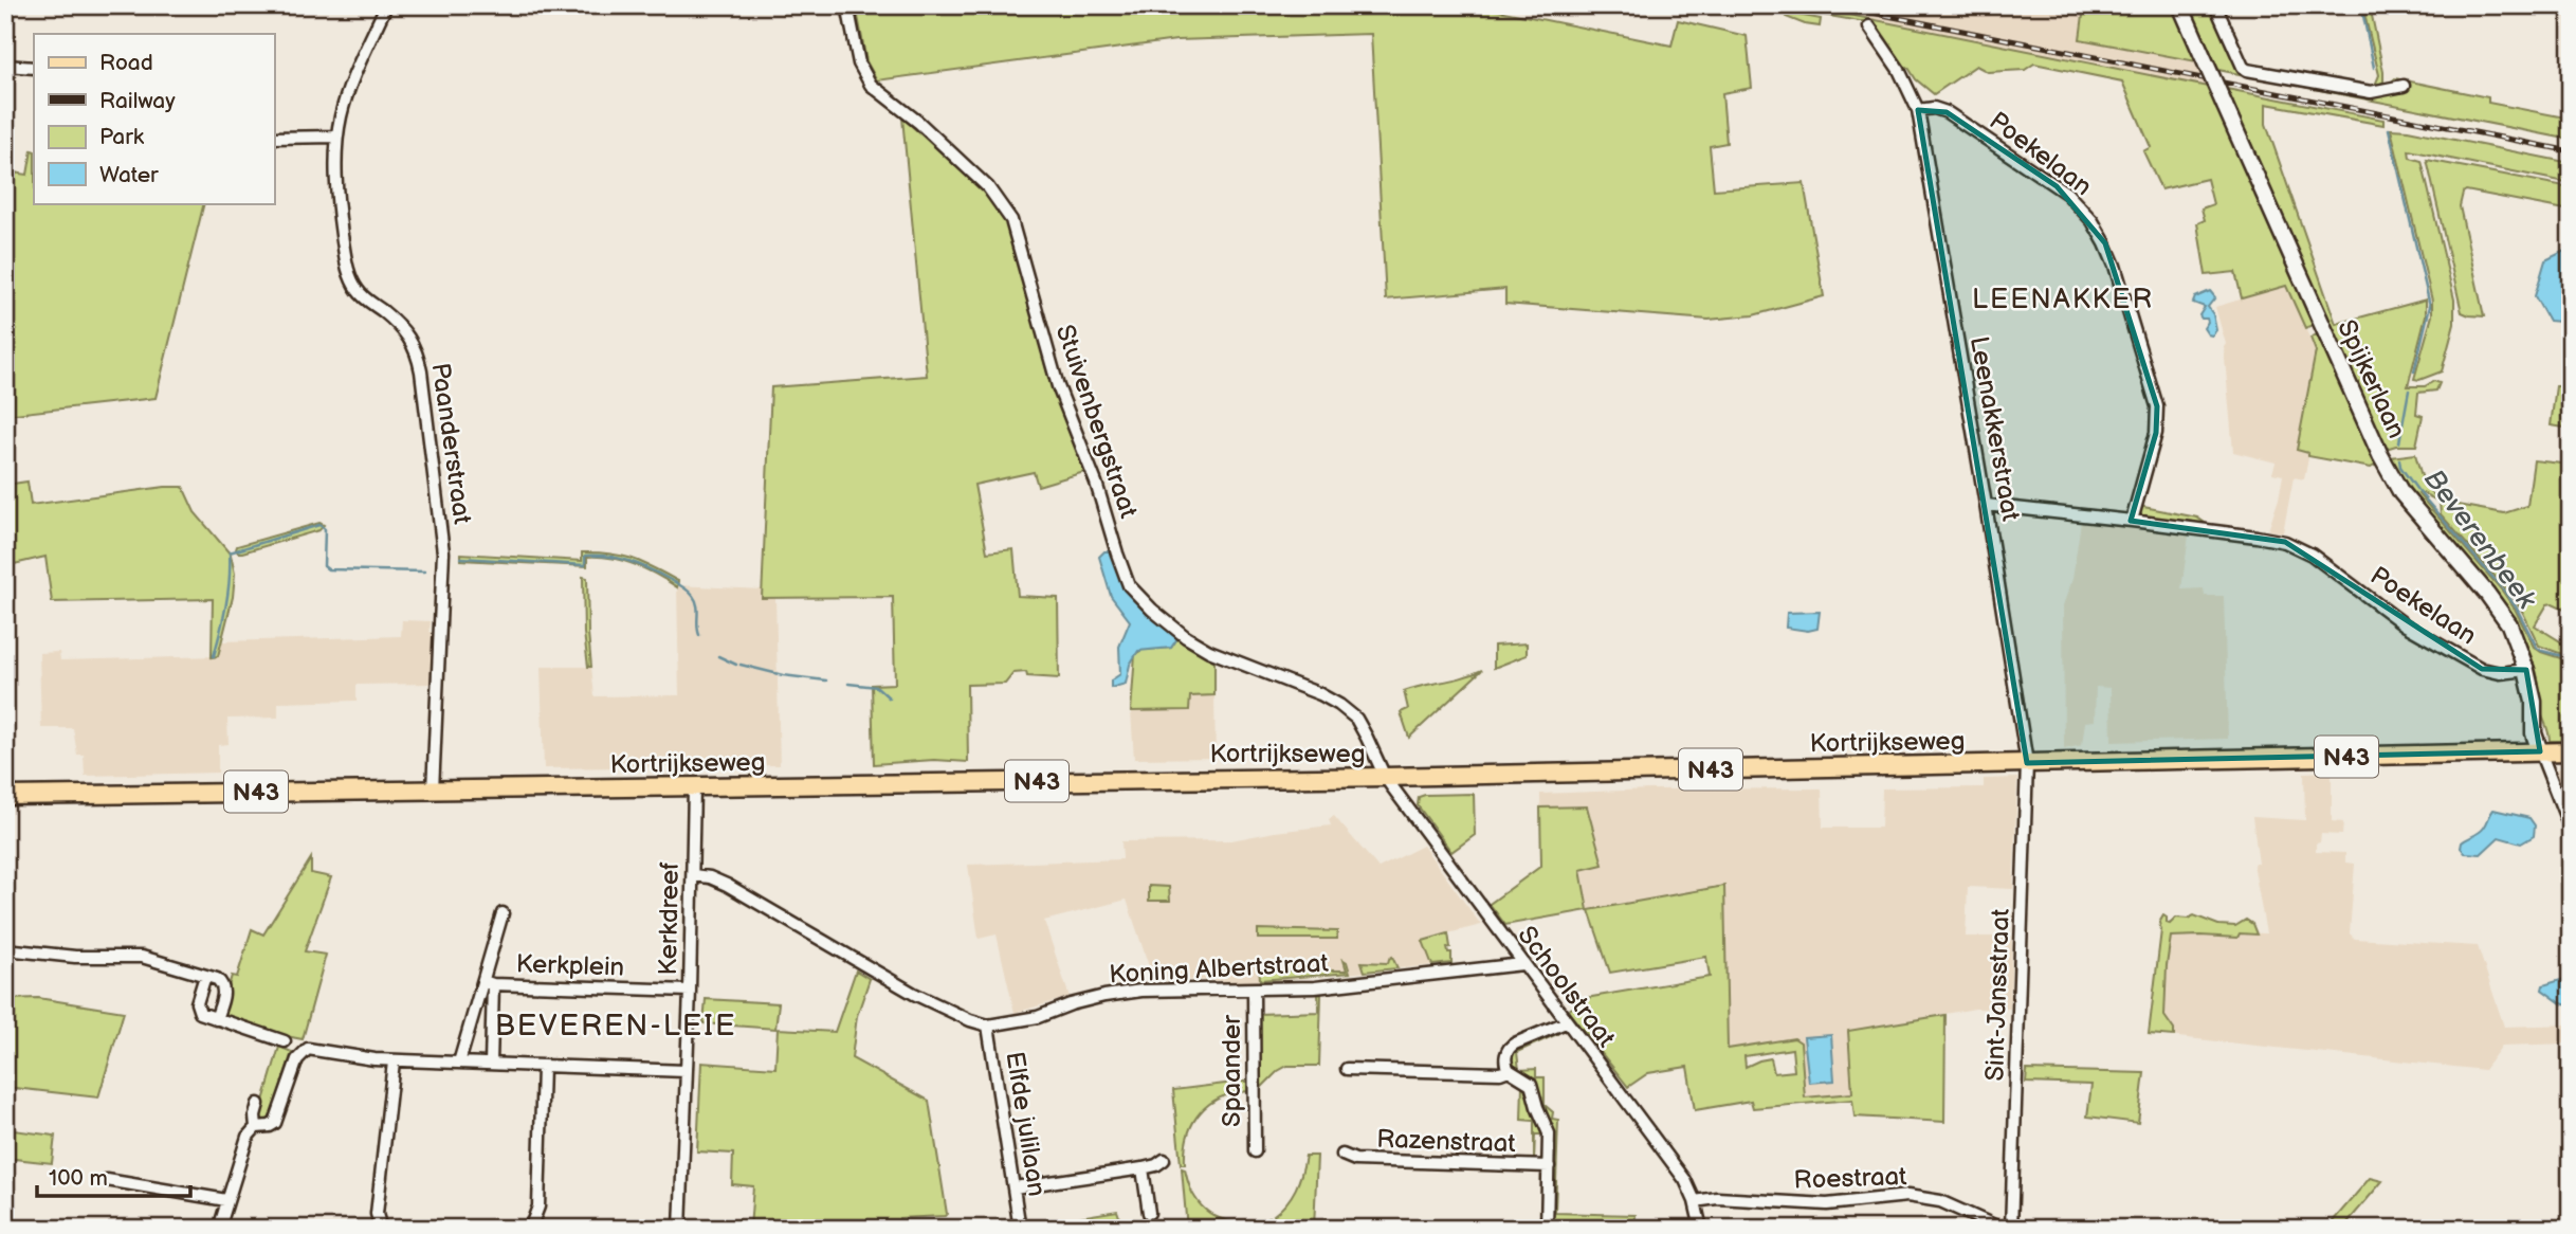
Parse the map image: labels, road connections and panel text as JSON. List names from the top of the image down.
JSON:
{
  "streets": {
    "main road": ["Kortrijkseweg", "N43"],
    "street": [
      "Poekelaan",
      "Spijkerlaan",
      "Stuivenbergstraat",
      "Leenakkerstraat",
      "Paanderstraat",
      "Kerkdreef",
      "Kerkplein",
      "Koning Albertstraat",
      "Schoolstraat",
      "Sint-Jansstraat",
      "Spaander",
      "Elfde julilaan",
      "Razenstraat",
      "Roestraat"
    ]
  },
  "crossings": [
    ["Poekelaan", "Spijkerlaan"],
    ["Poekelaan", "Leenakkerstraat"],
    ["Spijkerlaan", "Kortrijkseweg"],
    ["Stuivenbergstraat", "Kortrijkseweg"],
    ["Stuivenbergstraat", "Schoolstraat"],
    ["Leenakkerstraat", "Kortrijkseweg"],
    ["Leenakkerstraat", "Sint-Jansstraat"],
    ["Paanderstraat", "Kortrijkseweg"],
    ["Kortrijkseweg", "Kerkdreef"],
    ["Kortrijkseweg", "Schoolstraat"],
    ["Kortrijkseweg", "Sint-Jansstraat"],
    ["Kerkdreef", "Kerkplein"],
    ["Kerkdreef", "Koning Albertstraat"],
    ["Koning Albertstraat", "Schoolstraat"],
    ["Koning Albertstraat", "Spaander"],
    ["Koning Albertstraat", "Elfde julilaan"],
    ["Schoolstraat", "Roestraat"]
  ],
  "districts": ["LEENAKKER", "BEVEREN-LEIE"],
  "water": ["Beverenbeek"],
  "legend": [
    "Road",
    "Railway",
    "Park",
    "Water"
  ],
  "scale_bar": "100 m"
}
